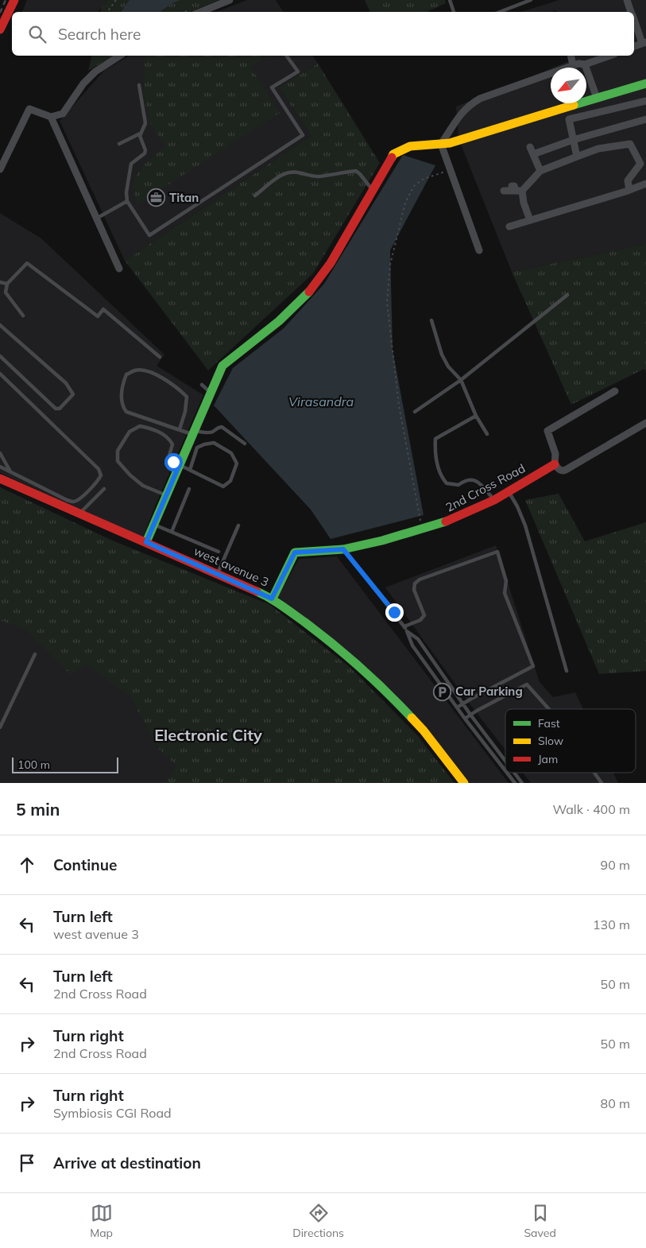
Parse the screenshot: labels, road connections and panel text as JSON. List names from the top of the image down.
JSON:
{
  "streets": {
    "street": ["2nd Cross Road", "west avenue 3"]
  },
  "crossings": [
    ["2nd Cross Road", "west avenue 3"]
  ],
  "districts": ["Electronic City"],
  "water": ["Virasandra"],
  "places": {
    "office": ["Titan"],
    "parking": ["Car Parking"]
  },
  "legend": ["Fast", "Slow", "Jam"],
  "scale_bar": "100 m",
  "north": "bottom left",
  "page": {
    "search": "Search here",
    "scale": "100 m",
    "heading": ["5 min", "Walk · 400 m"],
    "list": [
      ["Continue", "90 m"],
      ["Turn left", "west avenue 3", "130 m"],
      ["Turn left", "2nd Cross Road", "50 m"],
      ["Turn right", "2nd Cross Road", "50 m"],
      ["Turn right", "Symbiosis CGI Road", "80 m"],
      "Arrive at destination"
    ],
    "nav": ["Map", "Directions", "Saved"]
  }
}
